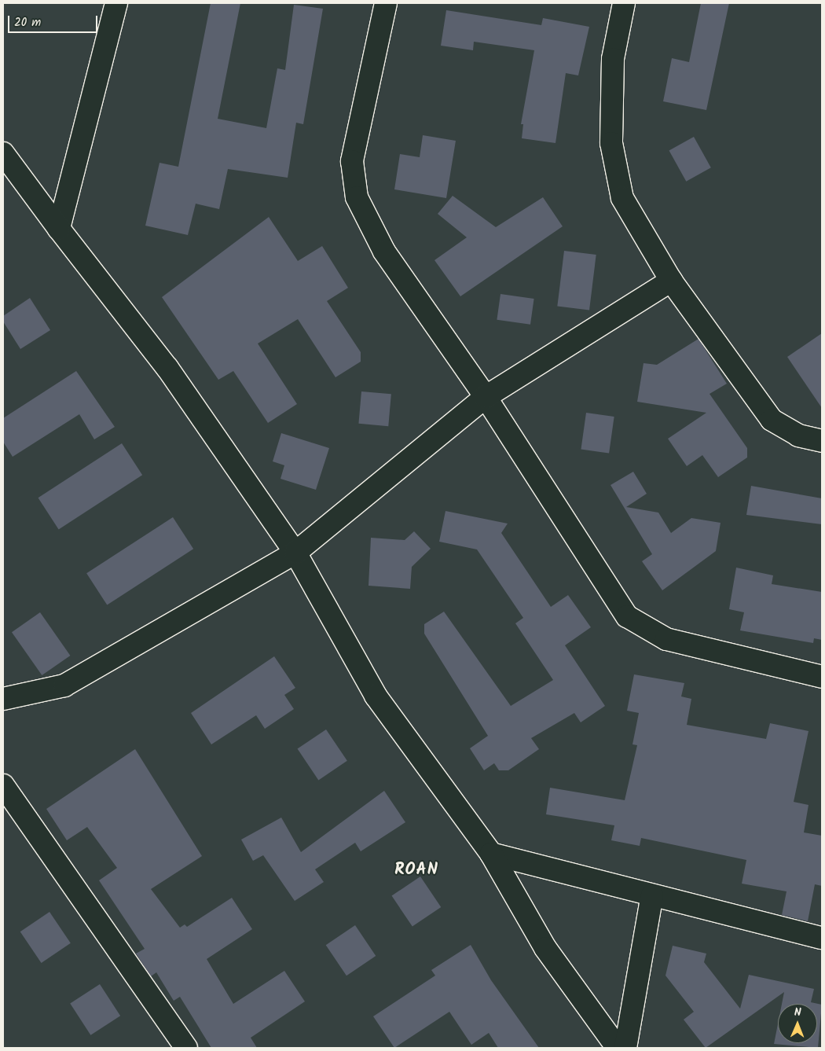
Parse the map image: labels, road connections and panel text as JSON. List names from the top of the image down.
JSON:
{
  "districts": ["ROAN"],
  "scale_bar": "20 m",
  "north": "top"
}
